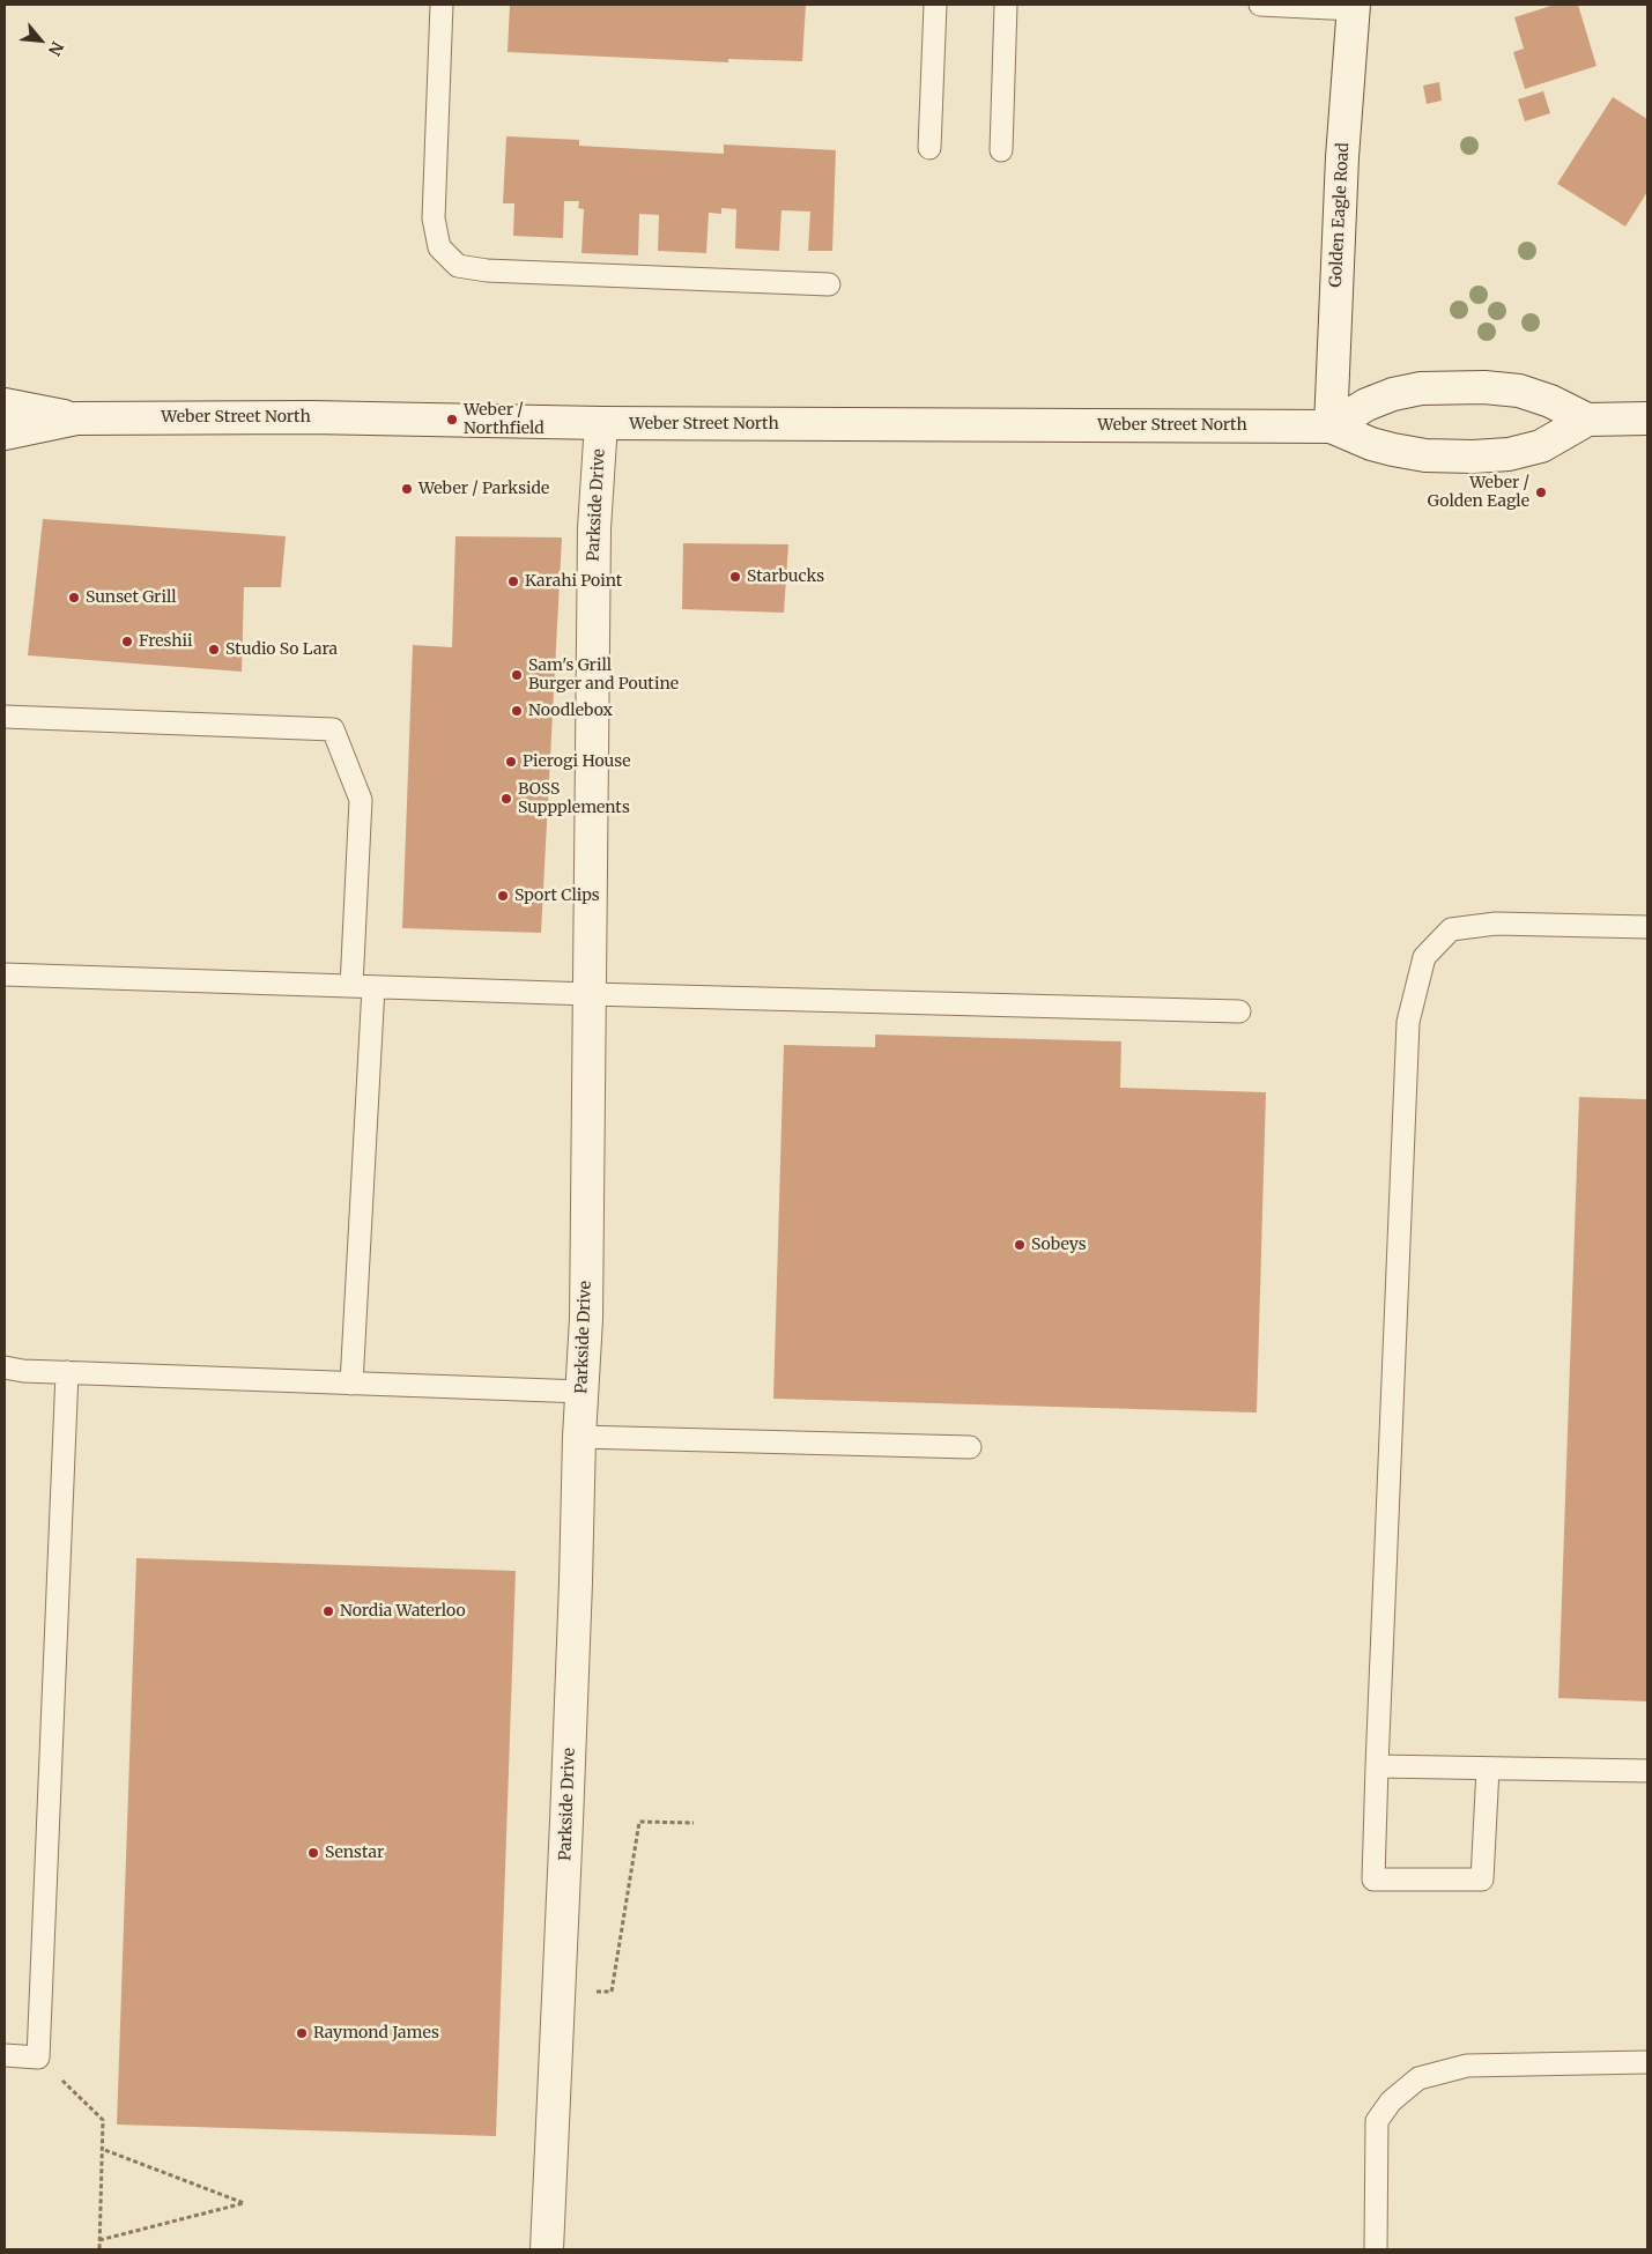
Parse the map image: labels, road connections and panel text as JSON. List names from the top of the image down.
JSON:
{
  "streets": {
    "street": ["Golden Eagle Road", "Weber Street North", "Parkside Drive"]
  },
  "crossings": [
    ["Golden Eagle Road", "Weber Street North"],
    ["Weber Street North", "Parkside Drive"]
  ],
  "places": [
    "Weber / Northfield",
    "Weber / Parkside",
    "Weber / Golden Eagle",
    "Starbucks",
    "Karahi Point",
    "Sunset Grill",
    "Freshii",
    "Studio So Lara",
    "Sam's Grill Burger and Poutine",
    "Noodlebox",
    "Pierogi House",
    "BOSS Suppplements",
    "Sport Clips",
    "Sobeys",
    "Nordia Waterloo",
    "Senstar",
    "Raymond James"
  ],
  "north": "bottom right"
}
